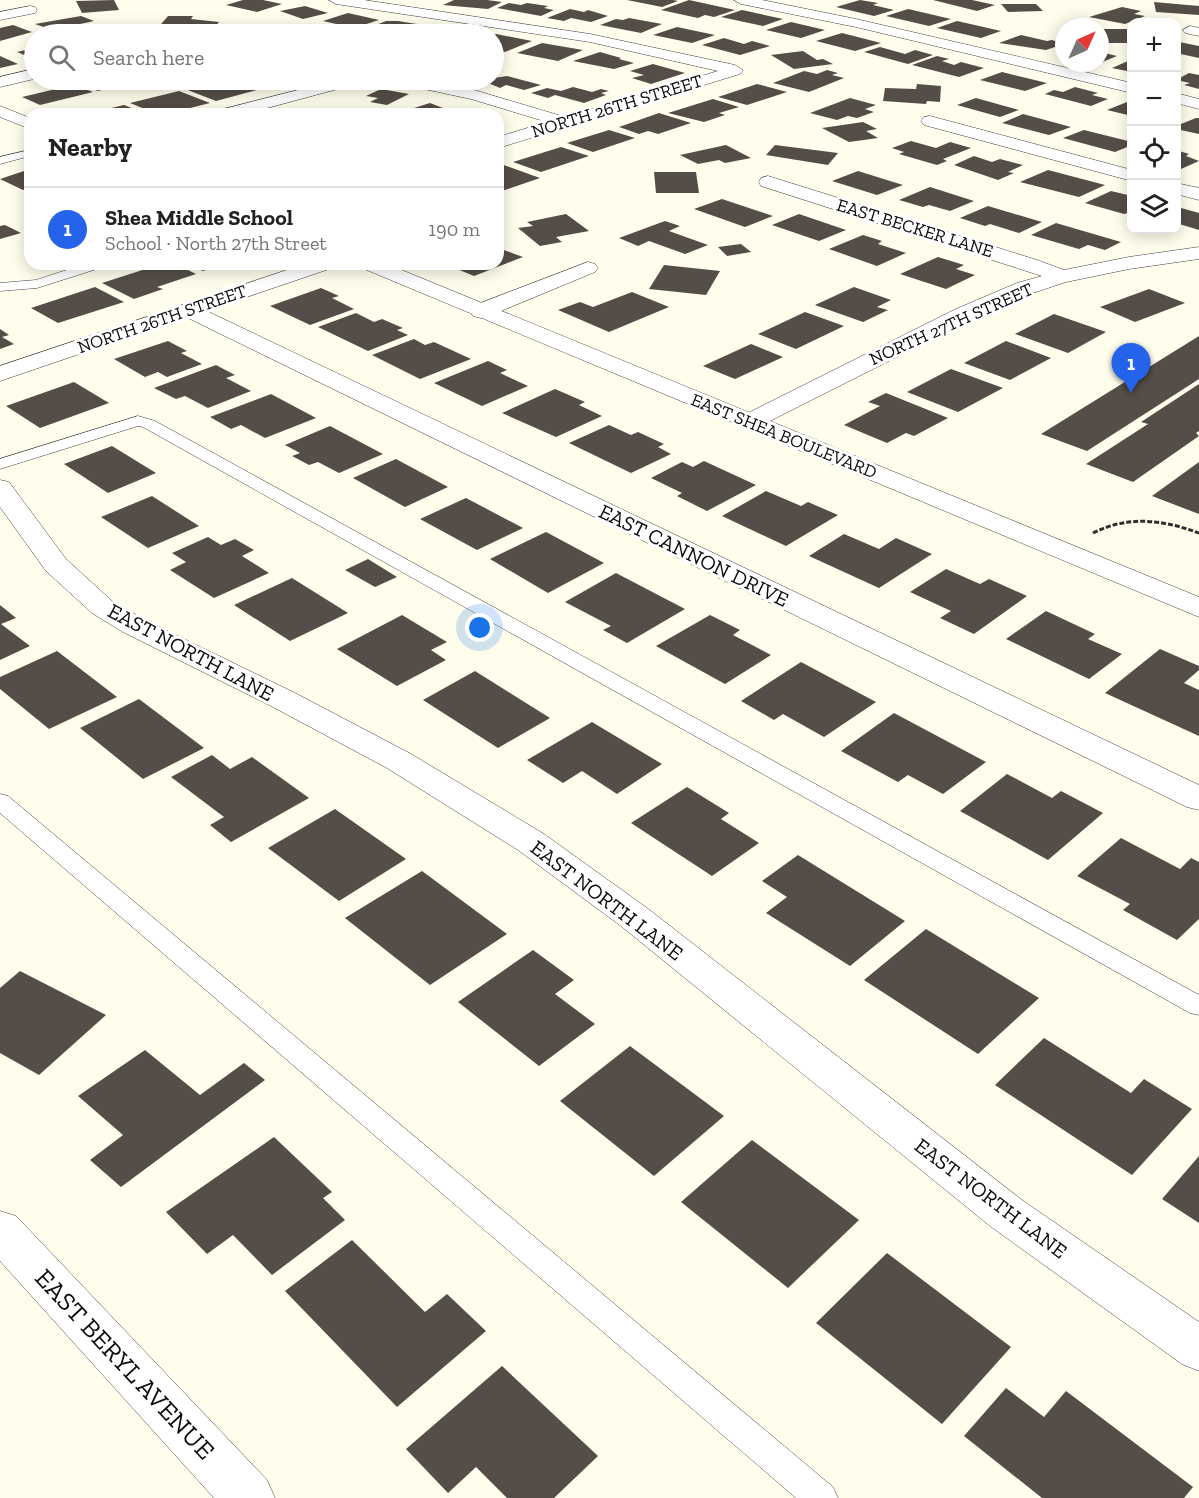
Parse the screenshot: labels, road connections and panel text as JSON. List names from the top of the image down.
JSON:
{
  "streets": {
    "street": [
      "NORTH 26TH STREET",
      "EAST BECKER LANE",
      "NORTH 27TH STREET",
      "EAST SHEA BOULEVARD",
      "EAST CANNON DRIVE",
      "EAST NORTH LANE",
      "EAST BERYL AVENUE"
    ]
  },
  "crossings": [
    ["NORTH 26TH STREET", "EAST CANNON DRIVE"],
    ["EAST BECKER LANE", "NORTH 27TH STREET"],
    ["NORTH 27TH STREET", "EAST SHEA BOULEVARD"]
  ],
  "north": "top right",
  "page": {
    "map_buttons": ["+", "−"],
    "search": "Search here",
    "heading": "Nearby",
    "list": [
      {
        "mark": "1",
        "name": "Shea Middle School",
        "note": "School · North 27th Street",
        "value": "190 m"
      }
    ],
    "pins": "1"
  }
}
